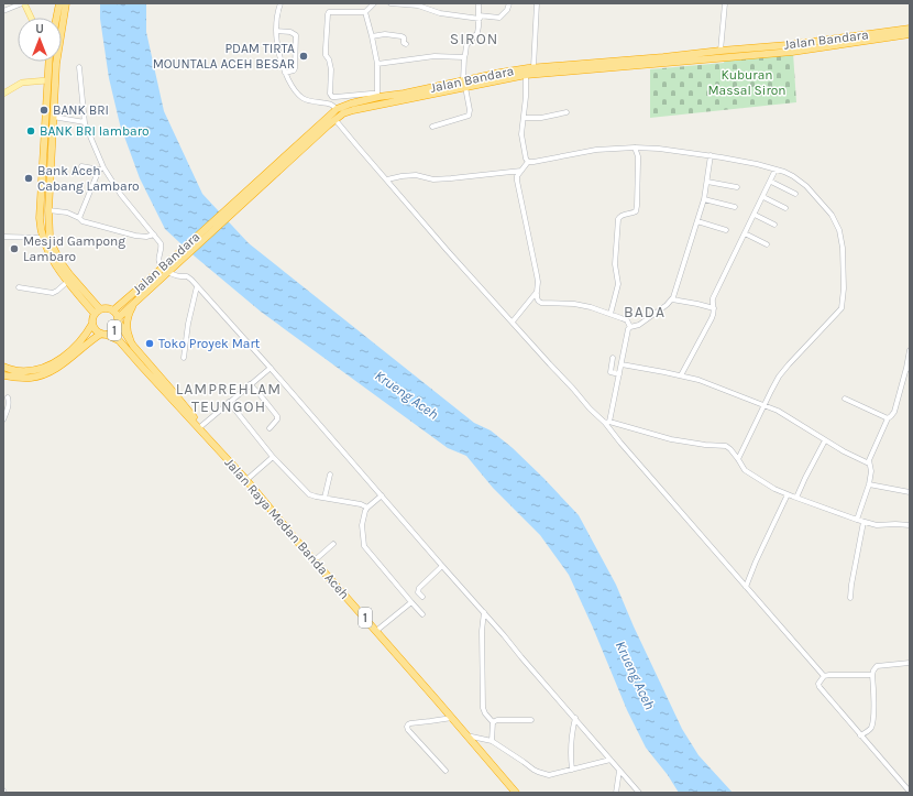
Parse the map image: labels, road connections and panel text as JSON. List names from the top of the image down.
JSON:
{
  "streets": {
    "highway": ["Jalan Bandara", "1", "Jalan Raya Medan Banda Aceh"]
  },
  "crossings": [
    ["Jalan Bandara", "1"],
    ["Jalan Bandara", "Jalan Raya Medan Banda Aceh"],
    ["1", "Jalan Raya Medan Banda Aceh"]
  ],
  "districts": ["SIRON", "BADA", "LAMPREHLAM TEUNGOH"],
  "water": ["Krueng Aceh"],
  "parks": ["Kuburan Massal Siron"],
  "places": [
    "PDAM TIRTA MOUNTALA ACEH BESAR",
    "BANK BRI",
    "BANK BRI lambaro",
    "Bank Aceh Cabang Lambaro",
    "Mesjid Gampong Lambaro",
    "Toko Proyek Mart"
  ],
  "north": "top"
}
